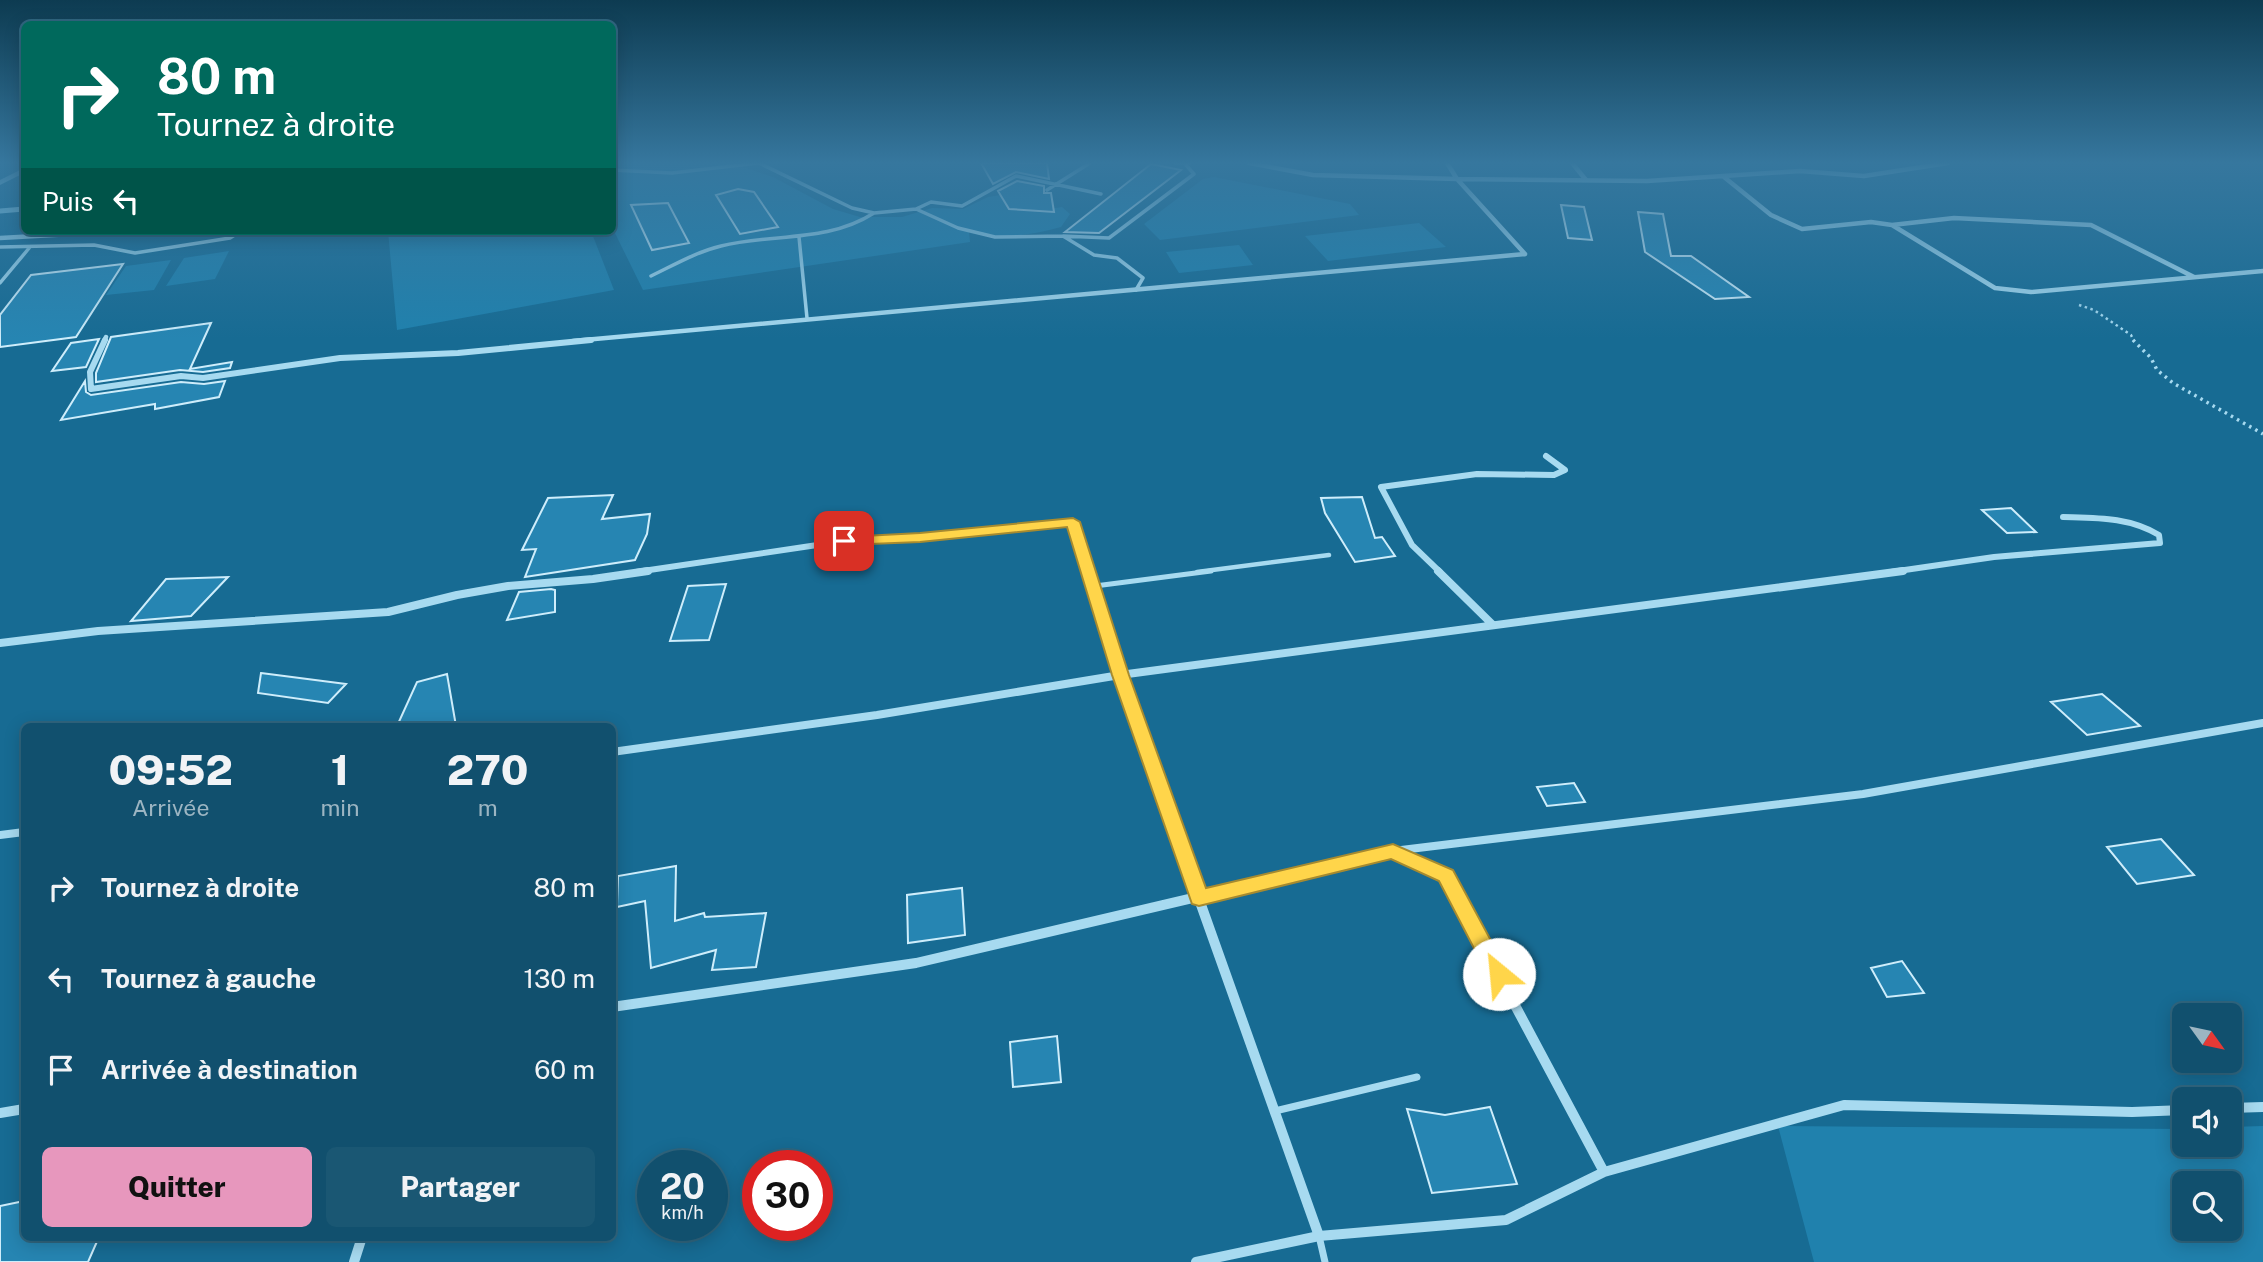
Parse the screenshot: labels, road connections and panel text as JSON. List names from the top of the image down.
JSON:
{
  "north": "bottom right",
  "page": {
    "turn": ["80 m", "Tournez à droite"],
    "then": "Puis",
    "eta": [
      "09:52",
      "Arrivée",
      "1",
      "min",
      "270",
      "m"
    ],
    "list": [
      {
        "name": "Tournez à droite",
        "value": "80 m"
      },
      {
        "name": "Tournez à gauche",
        "value": "130 m"
      },
      {
        "name": "Arrivée à destination",
        "value": "60 m"
      }
    ],
    "buttons": ["Quitter", "Partager"],
    "speed": "20 km/h",
    "limit": "30"
  }
}
